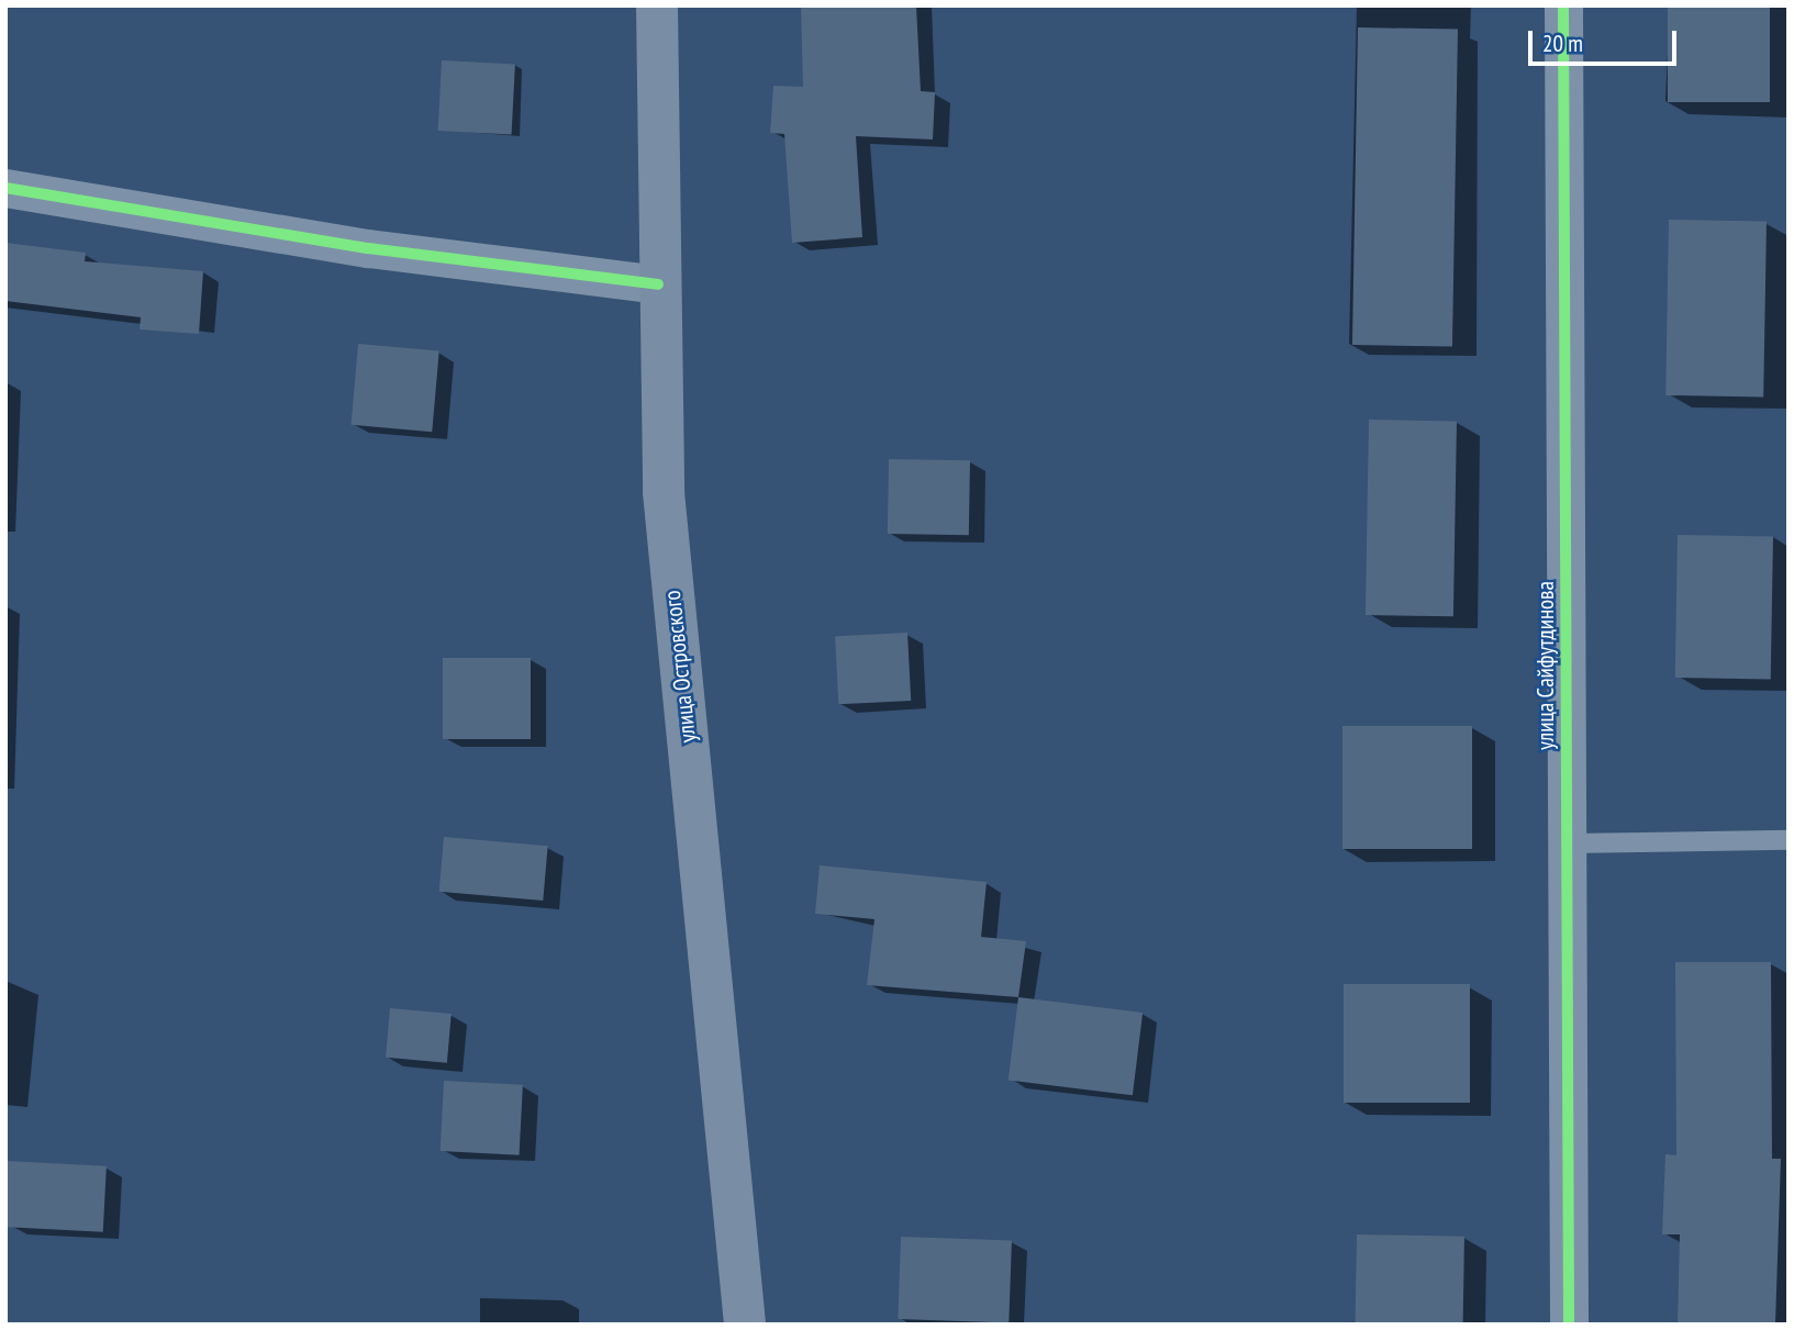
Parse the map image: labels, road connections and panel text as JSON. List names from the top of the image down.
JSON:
{
  "streets": {
    "main road": ["улица Островского"],
    "street": ["улица Сайфутдинова"]
  },
  "scale_bar": "20 m"
}
